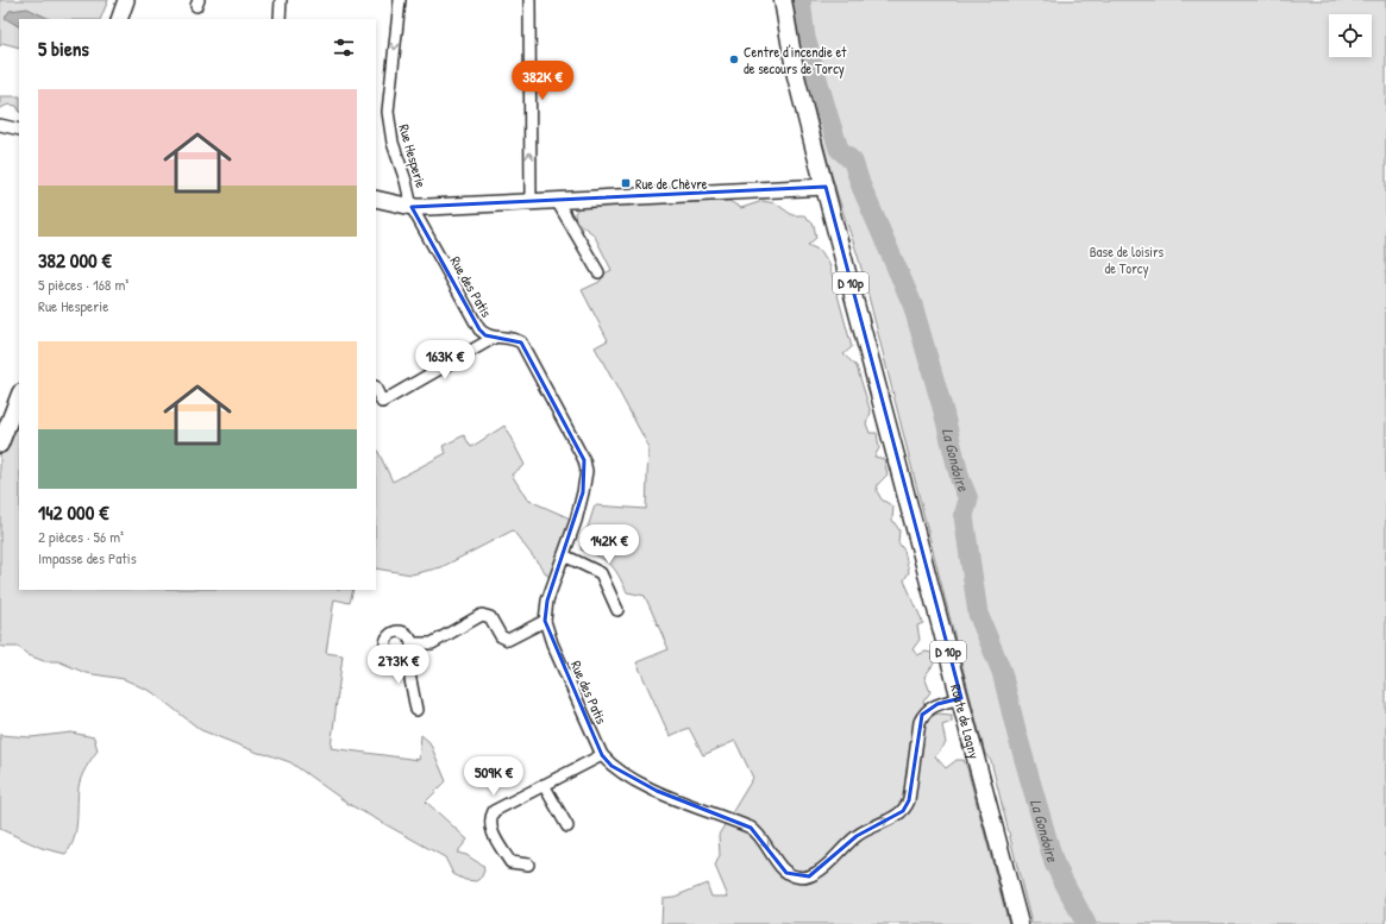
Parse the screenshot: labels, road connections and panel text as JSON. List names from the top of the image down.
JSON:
{
  "streets": {
    "main road": ["D 10p", "Route de Lagny"],
    "street": ["Rue Hesperie", "Rue des Patis"]
  },
  "crossings": [
    ["Rue Hesperie", "Rue des Patis"],
    ["D 10p", "Route de Lagny"],
    ["Rue des Patis", "Route de Lagny"]
  ],
  "one_way": ["Rue Hesperie"],
  "water": ["La Gondoire"],
  "parks": ["Base de loisirs de Torcy"],
  "places": {
    "other": ["Centre d'incendie et de secours de Torcy"],
    "transit": ["Rue de Chèvre"]
  },
  "page": {
    "heading": "5 biens",
    "price": [
      "382K €",
      "163K €",
      "142K €",
      "273K €",
      "509K €"
    ],
    "list": [
      {
        "name": "382 000 €",
        "note": "5 pièces · 168 m² · Rue Hesperie"
      },
      {
        "name": "142 000 €",
        "note": "2 pièces · 56 m² · Impasse des Patis"
      }
    ]
  }
}
